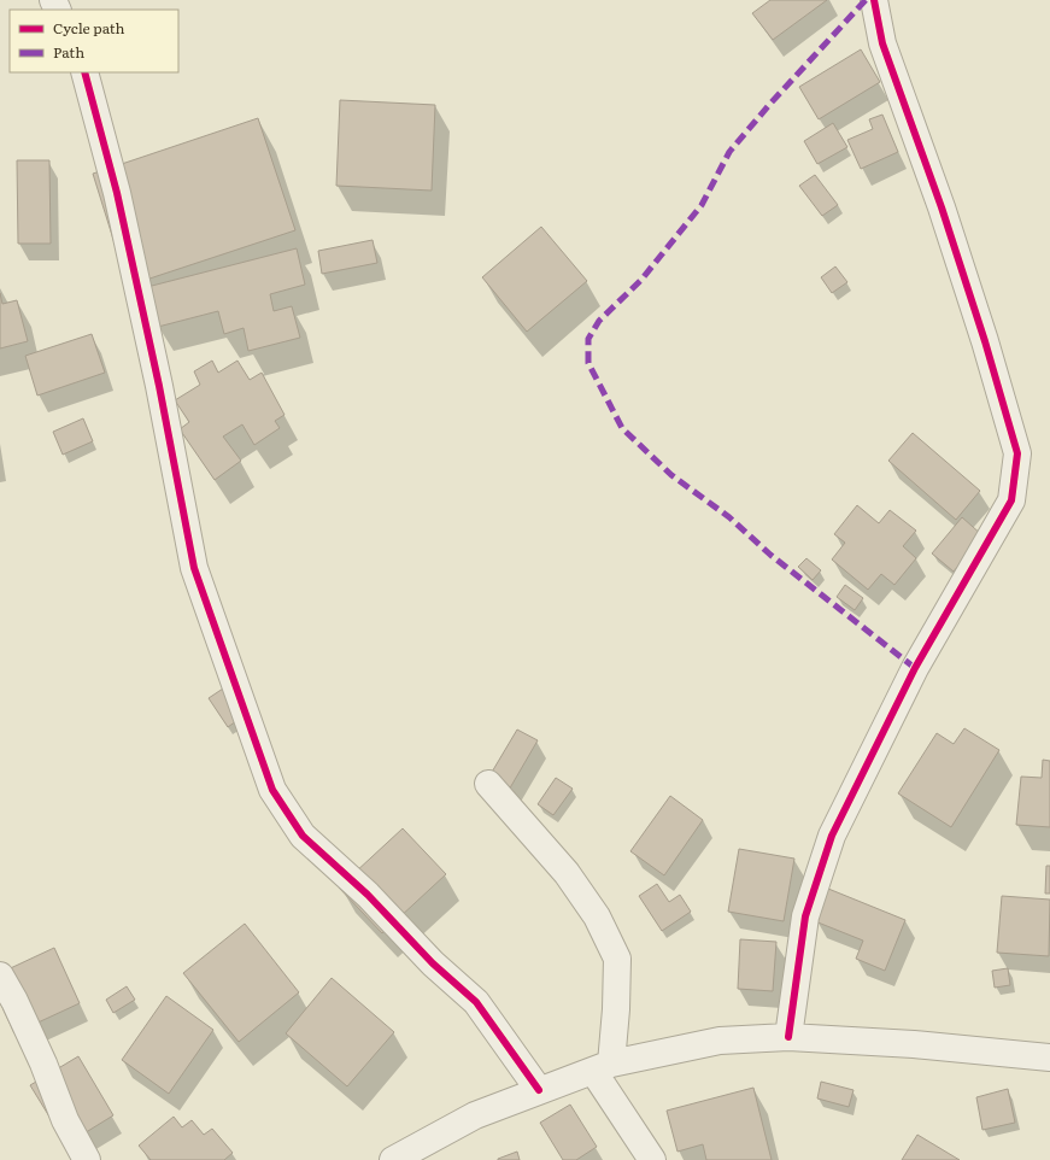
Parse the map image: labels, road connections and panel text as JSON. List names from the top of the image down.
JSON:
{
  "legend": ["Cycle path", "Path"]
}
